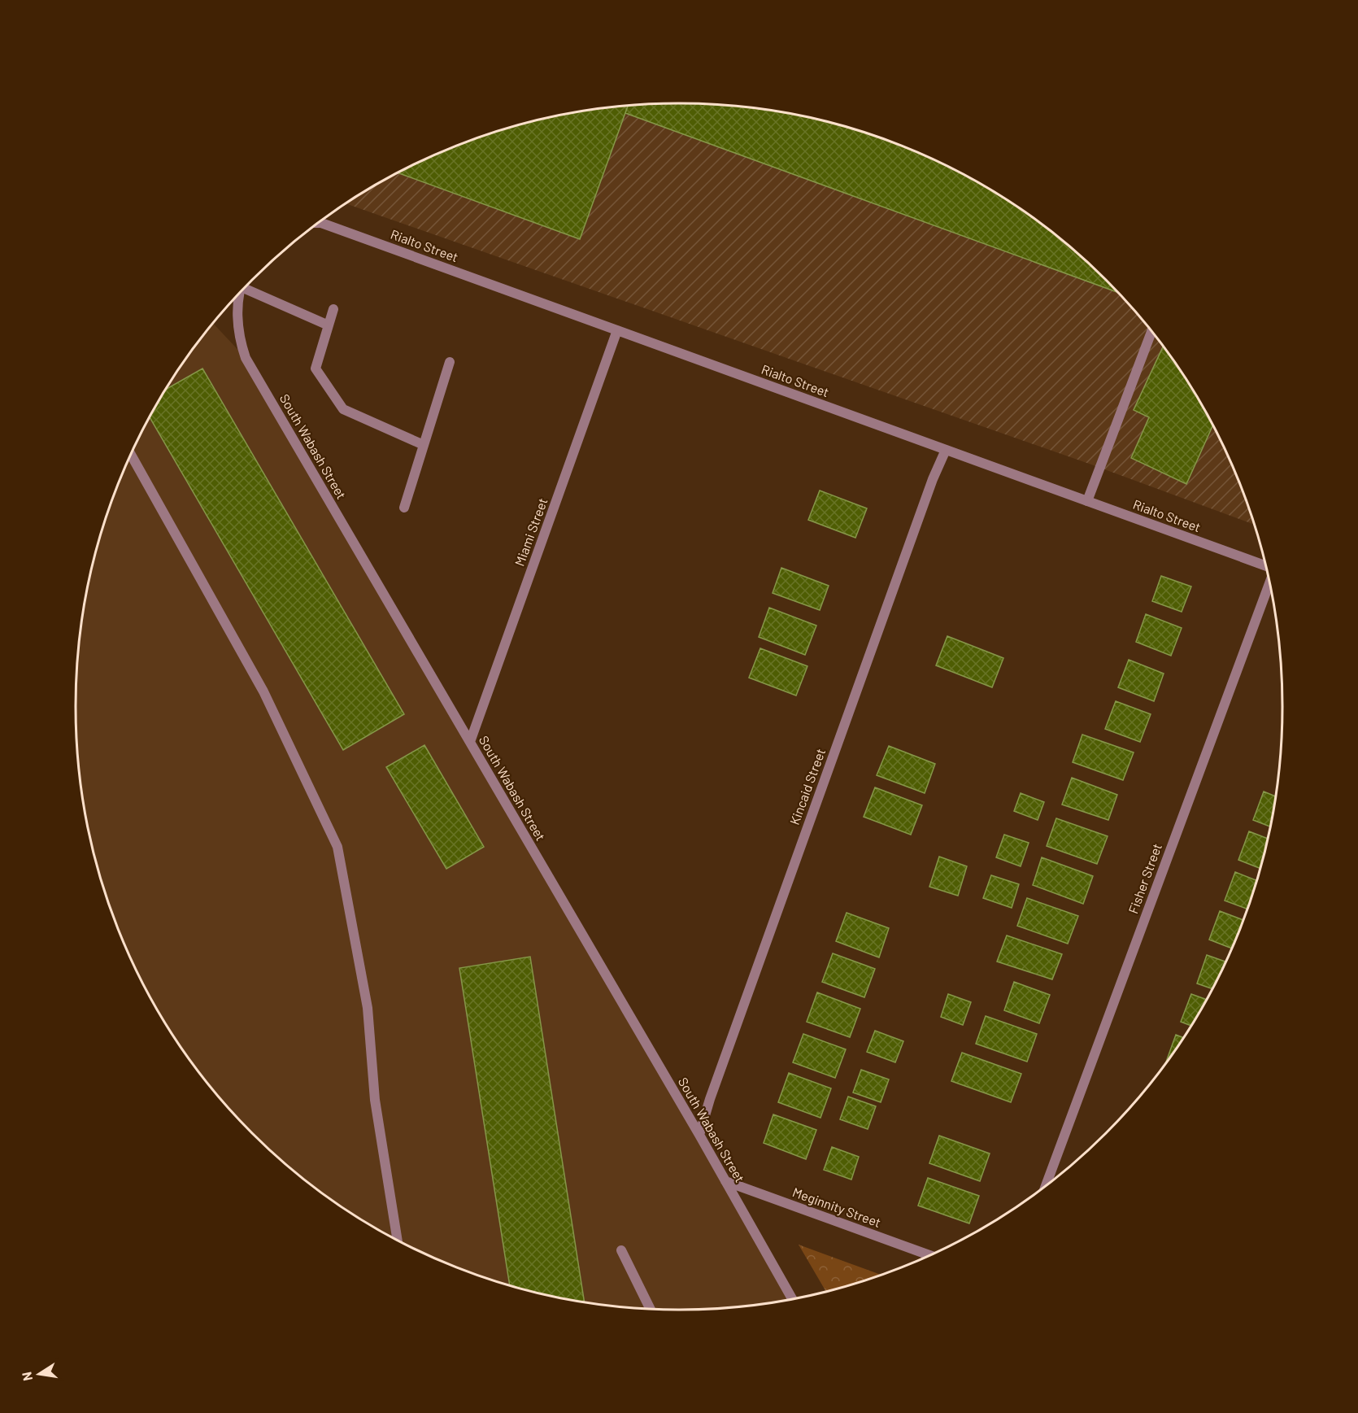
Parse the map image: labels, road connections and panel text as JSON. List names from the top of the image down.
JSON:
{
  "streets": {
    "street": [
      "Rialto Street",
      "South Wabash Street",
      "Miami Street",
      "Kincaid Street",
      "Fisher Street",
      "Meginnity Street"
    ]
  },
  "crossings": [
    ["Rialto Street", "Miami Street"],
    ["Rialto Street", "Kincaid Street"],
    ["South Wabash Street", "Miami Street"],
    ["South Wabash Street", "Kincaid Street"],
    ["South Wabash Street", "Meginnity Street"]
  ],
  "north": "left"
}
